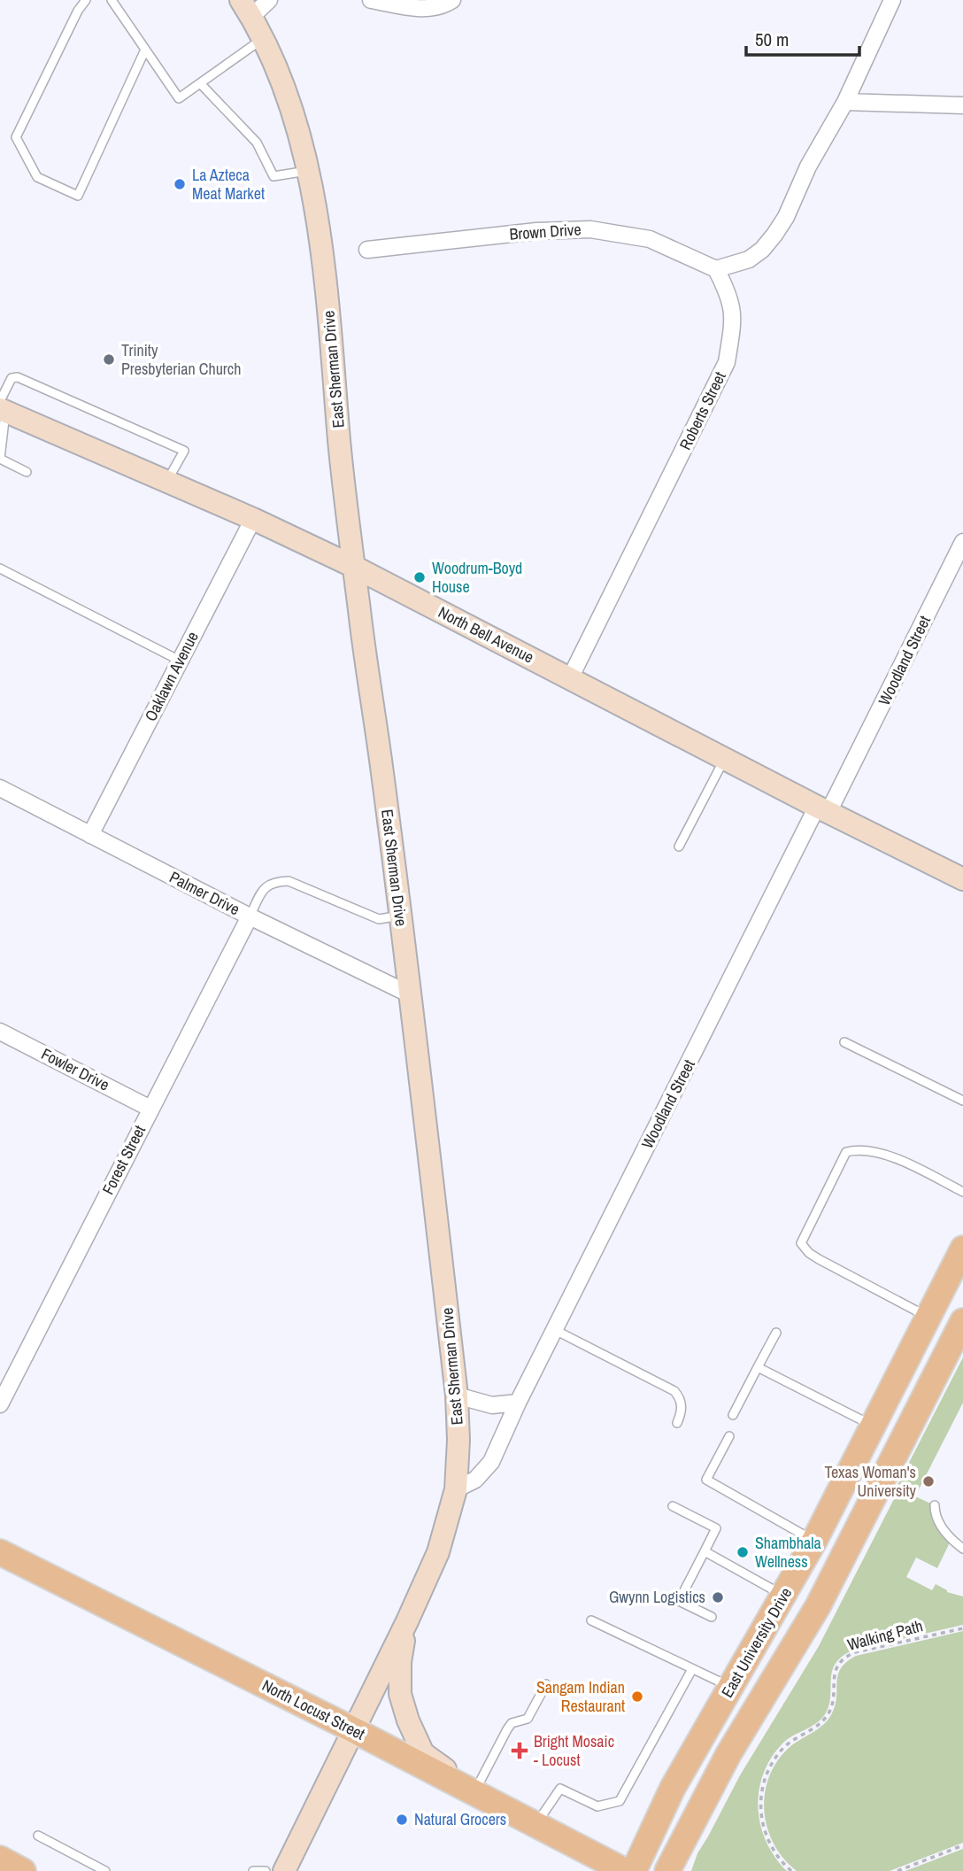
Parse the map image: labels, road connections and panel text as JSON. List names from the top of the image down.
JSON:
{
  "streets": {
    "main road": [
      "East Sherman Drive",
      "North Bell Avenue",
      "East University Drive",
      "North Locust Street"
    ],
    "street": [
      "Brown Drive",
      "Roberts Street",
      "Woodland Street",
      "Oaklawn Avenue",
      "Palmer Drive",
      "Fowler Drive",
      "Forest Street"
    ],
    "path": ["Walking Path"]
  },
  "crossings": [
    ["Brown Drive", "Roberts Street"],
    ["East Sherman Drive", "North Bell Avenue"],
    ["East Sherman Drive", "Woodland Street"],
    ["East Sherman Drive", "Palmer Drive"],
    ["East Sherman Drive", "North Locust Street"],
    ["Roberts Street", "North Bell Avenue"],
    ["North Bell Avenue", "Woodland Street"],
    ["North Bell Avenue", "Oaklawn Avenue"],
    ["Oaklawn Avenue", "Palmer Drive"],
    ["Palmer Drive", "Forest Street"],
    ["Fowler Drive", "Forest Street"]
  ],
  "places": {
    "other": [
      "La Azteca Meat Market",
      "Trinity Presbyterian Church",
      "Woodrum-Boyd House",
      "Texas Woman's University",
      "Shambhala Wellness",
      "Gwynn Logistics",
      "Sangam Indian Restaurant",
      "Natural Grocers"
    ],
    "health": ["Bright Mosaic - Locust"]
  },
  "scale_bar": "50 m"
}
